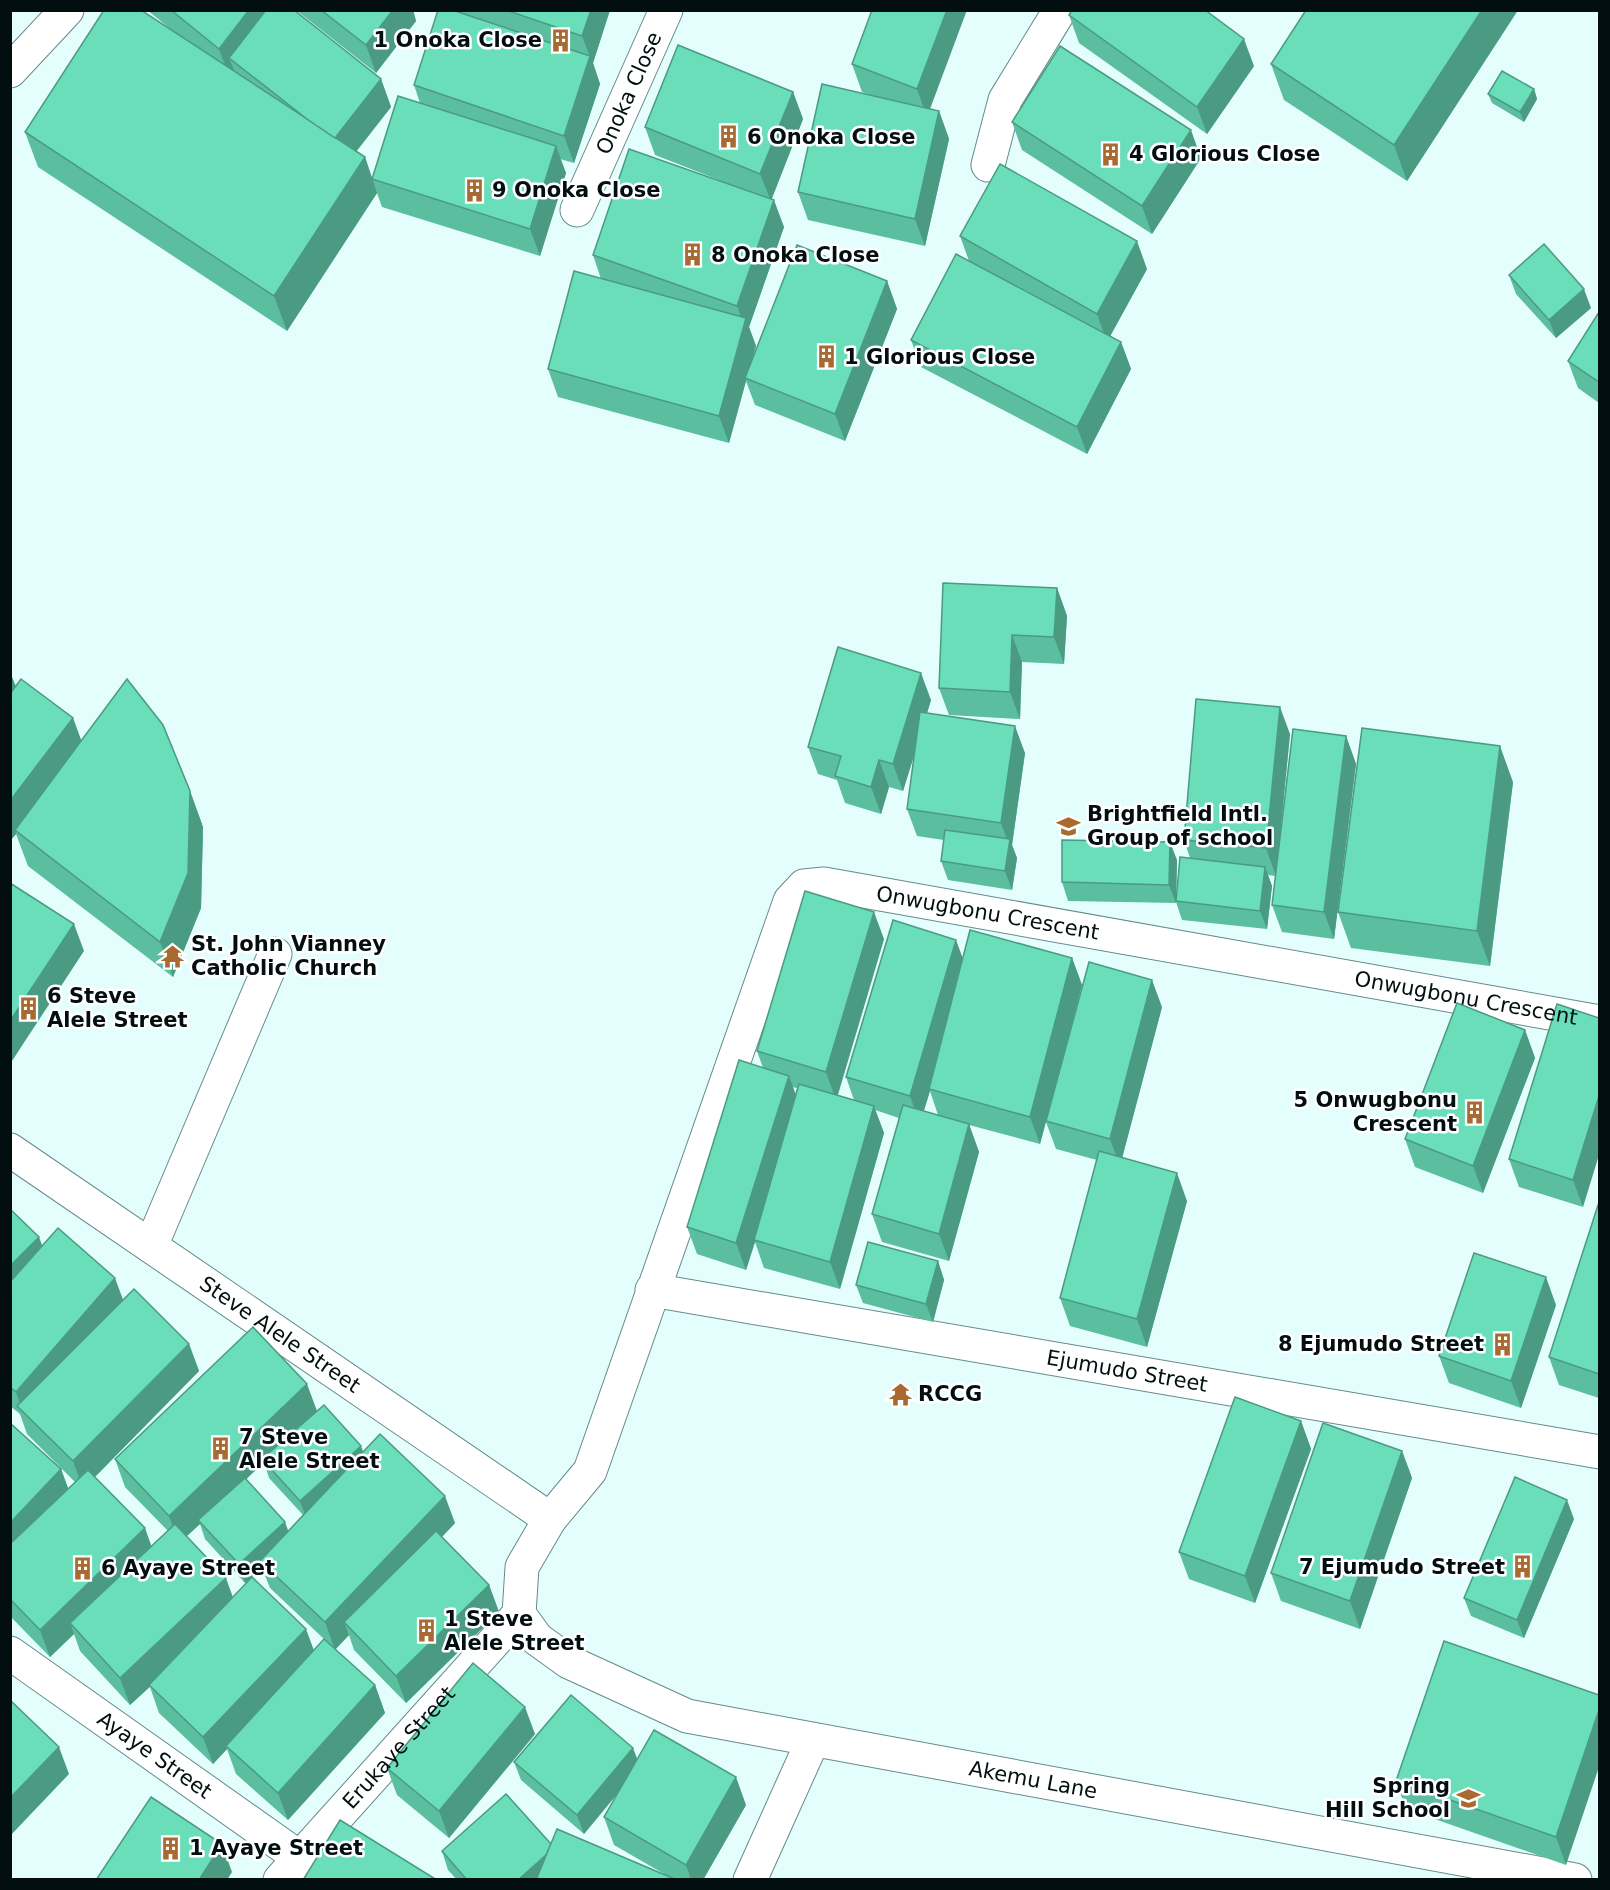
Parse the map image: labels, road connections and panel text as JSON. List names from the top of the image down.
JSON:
{
  "streets": {
    "street": [
      "Onoka Close",
      "Onwugbonu Crescent",
      "Steve Alele Street",
      "Ejumudo Street",
      "Erukaye Street",
      "Ayaye Street",
      "Akemu Lane"
    ]
  },
  "crossings": [
    ["Onwugbonu Crescent", "Steve Alele Street"],
    ["Onwugbonu Crescent", "Ejumudo Street"],
    ["Onwugbonu Crescent", "Erukaye Street"],
    ["Onwugbonu Crescent", "Akemu Lane"],
    ["Erukaye Street", "Ayaye Street"],
    ["Erukaye Street", "Akemu Lane"]
  ],
  "places": {
    "building": [
      "1 Onoka Close",
      "6 Onoka Close",
      "4 Glorious Close",
      "9 Onoka Close",
      "8 Onoka Close",
      "1 Glorious Close",
      "6 Steve Alele Street",
      "5 Onwugbonu Crescent",
      "8 Ejumudo Street",
      "7 Steve Alele Street",
      "7 Ejumudo Street",
      "6 Ayaye Street",
      "1 Steve Alele Street",
      "1 Ayaye Street"
    ],
    "school or university": ["Brightfield Intl. Group of school", "Spring Hill School"],
    "temple": ["St. John Vianney Catholic Church", "RCCG"]
  }
}
